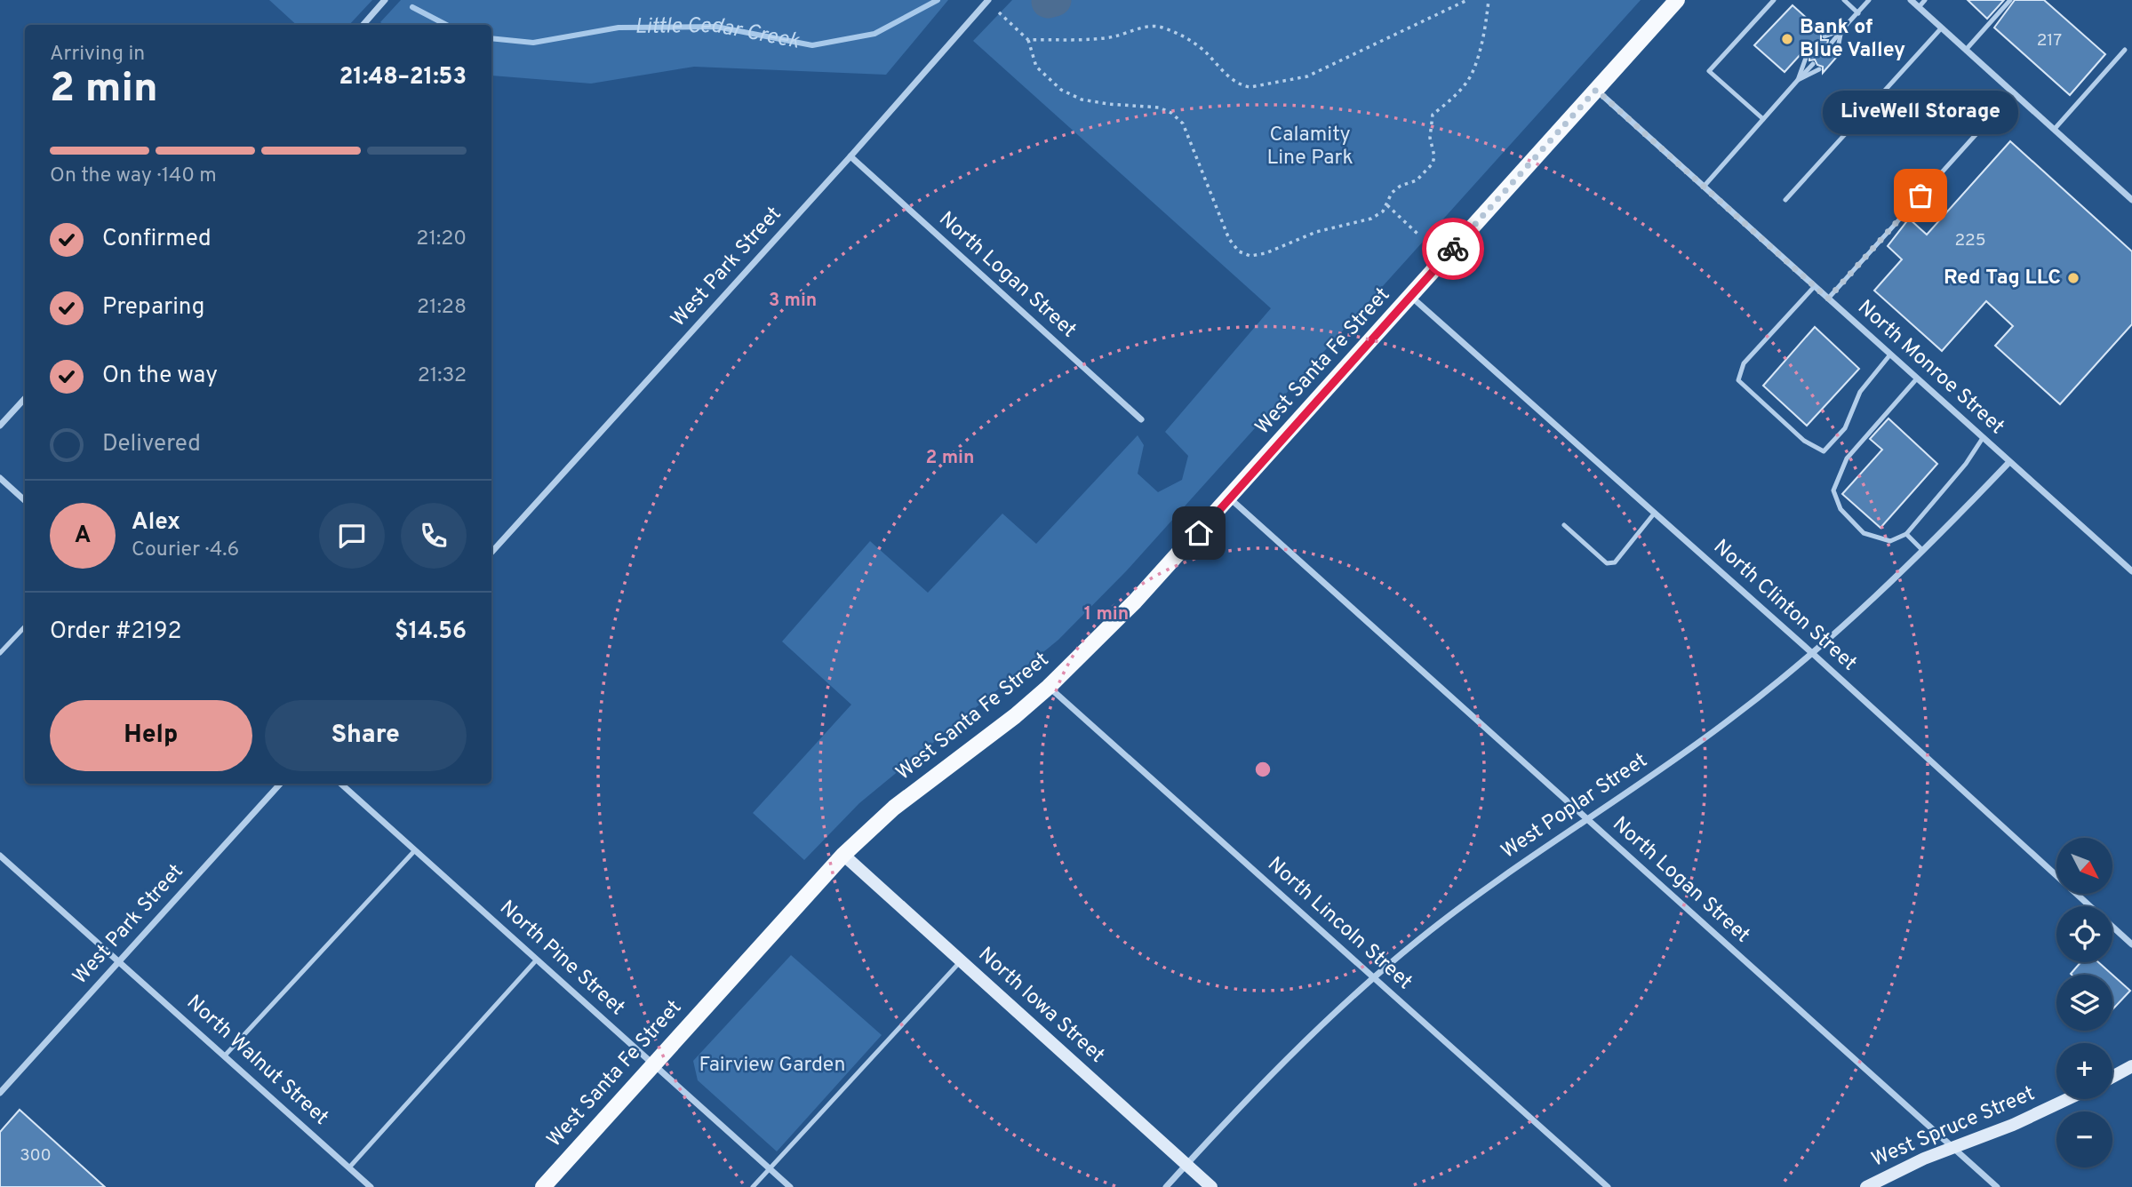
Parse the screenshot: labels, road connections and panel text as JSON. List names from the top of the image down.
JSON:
{
  "streets": {
    "main road": ["West Santa Fe Street"],
    "street": [
      "West Park Street",
      "North Logan Street",
      "North Monroe Street",
      "North Clinton Street",
      "West Poplar Street",
      "North Lincoln Street",
      "North Pine Street",
      "North Iowa Street",
      "North Walnut Street",
      "West Spruce Street"
    ]
  },
  "crossings": [
    ["West Park Street", "North Logan Street"],
    ["West Park Street", "North Walnut Street"],
    ["North Logan Street", "West Santa Fe Street"],
    ["North Logan Street", "West Poplar Street"],
    ["North Logan Street", "West Spruce Street"],
    ["West Santa Fe Street", "North Monroe Street"],
    ["West Santa Fe Street", "North Clinton Street"],
    ["West Santa Fe Street", "North Lincoln Street"],
    ["West Santa Fe Street", "North Pine Street"],
    ["West Santa Fe Street", "North Iowa Street"],
    ["North Monroe Street", "West Poplar Street"],
    ["North Clinton Street", "West Poplar Street"],
    ["West Poplar Street", "North Lincoln Street"],
    ["West Poplar Street", "North Iowa Street"]
  ],
  "water": ["Little Cedar Creek"],
  "parks": ["Calamity Line Park", "Fairview Garden"],
  "places": ["Bank of Blue Valley", "LiveWell Storage", "Red Tag LLC"],
  "house_numbers": ["217", "225", "300"],
  "north": "bottom right",
  "page": {
    "heading": ["2 min", "Arriving in", "21:48–21:53"],
    "panel": [
      "Alex",
      "Courier · 4.6",
      "Order #2192",
      "$14.56"
    ],
    "bubble": "LiveWell Storage",
    "bar": "On the way · 140 m",
    "list": [
      ["Confirmed", "21:20"],
      ["Preparing", "21:28"],
      ["On the way", "21:32"],
      "Delivered"
    ],
    "round": "A",
    "buttons": ["Help", "Share"],
    "map_buttons": ["+", "−"]
  },
  "rings": ["3 min", "2 min", "1 min"]
}
